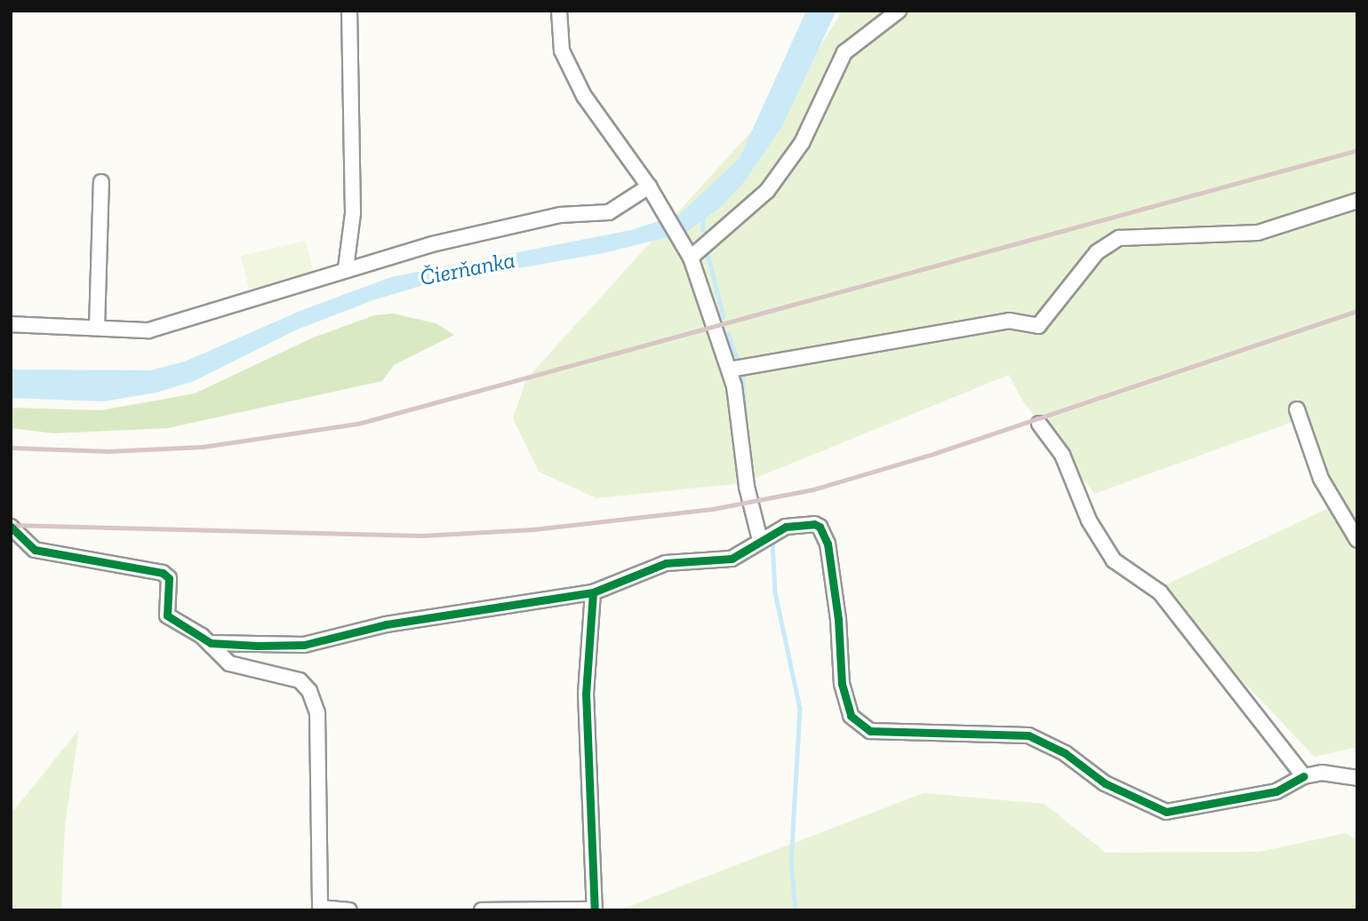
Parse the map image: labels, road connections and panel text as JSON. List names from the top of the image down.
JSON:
{
  "water": ["Čierňanka"]
}
